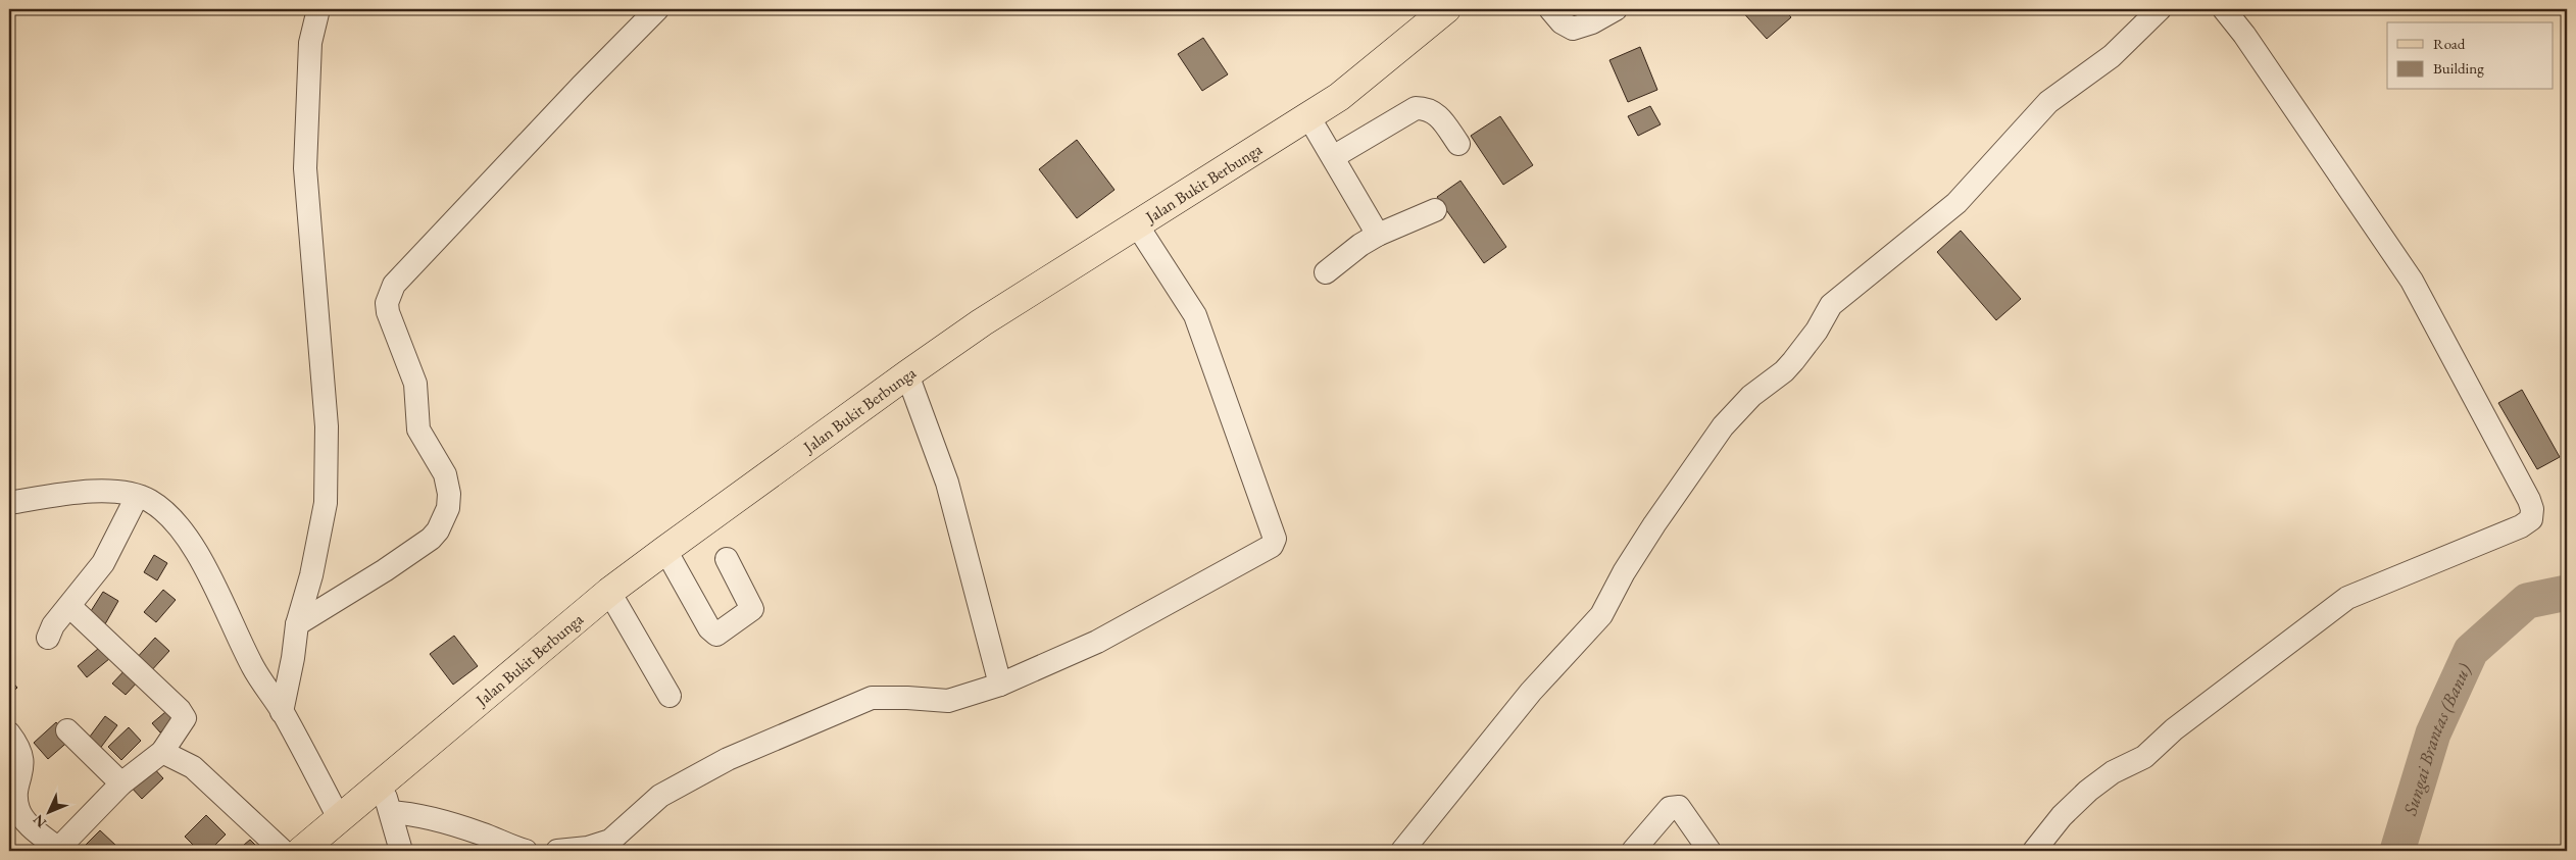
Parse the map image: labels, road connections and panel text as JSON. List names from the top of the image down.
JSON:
{
  "streets": {
    "main road": ["Jalan Bukit Berbunga"]
  },
  "water": ["Sungai Brantas (Banu)"],
  "legend": ["Road", "Building"],
  "north": "bottom left"
}
